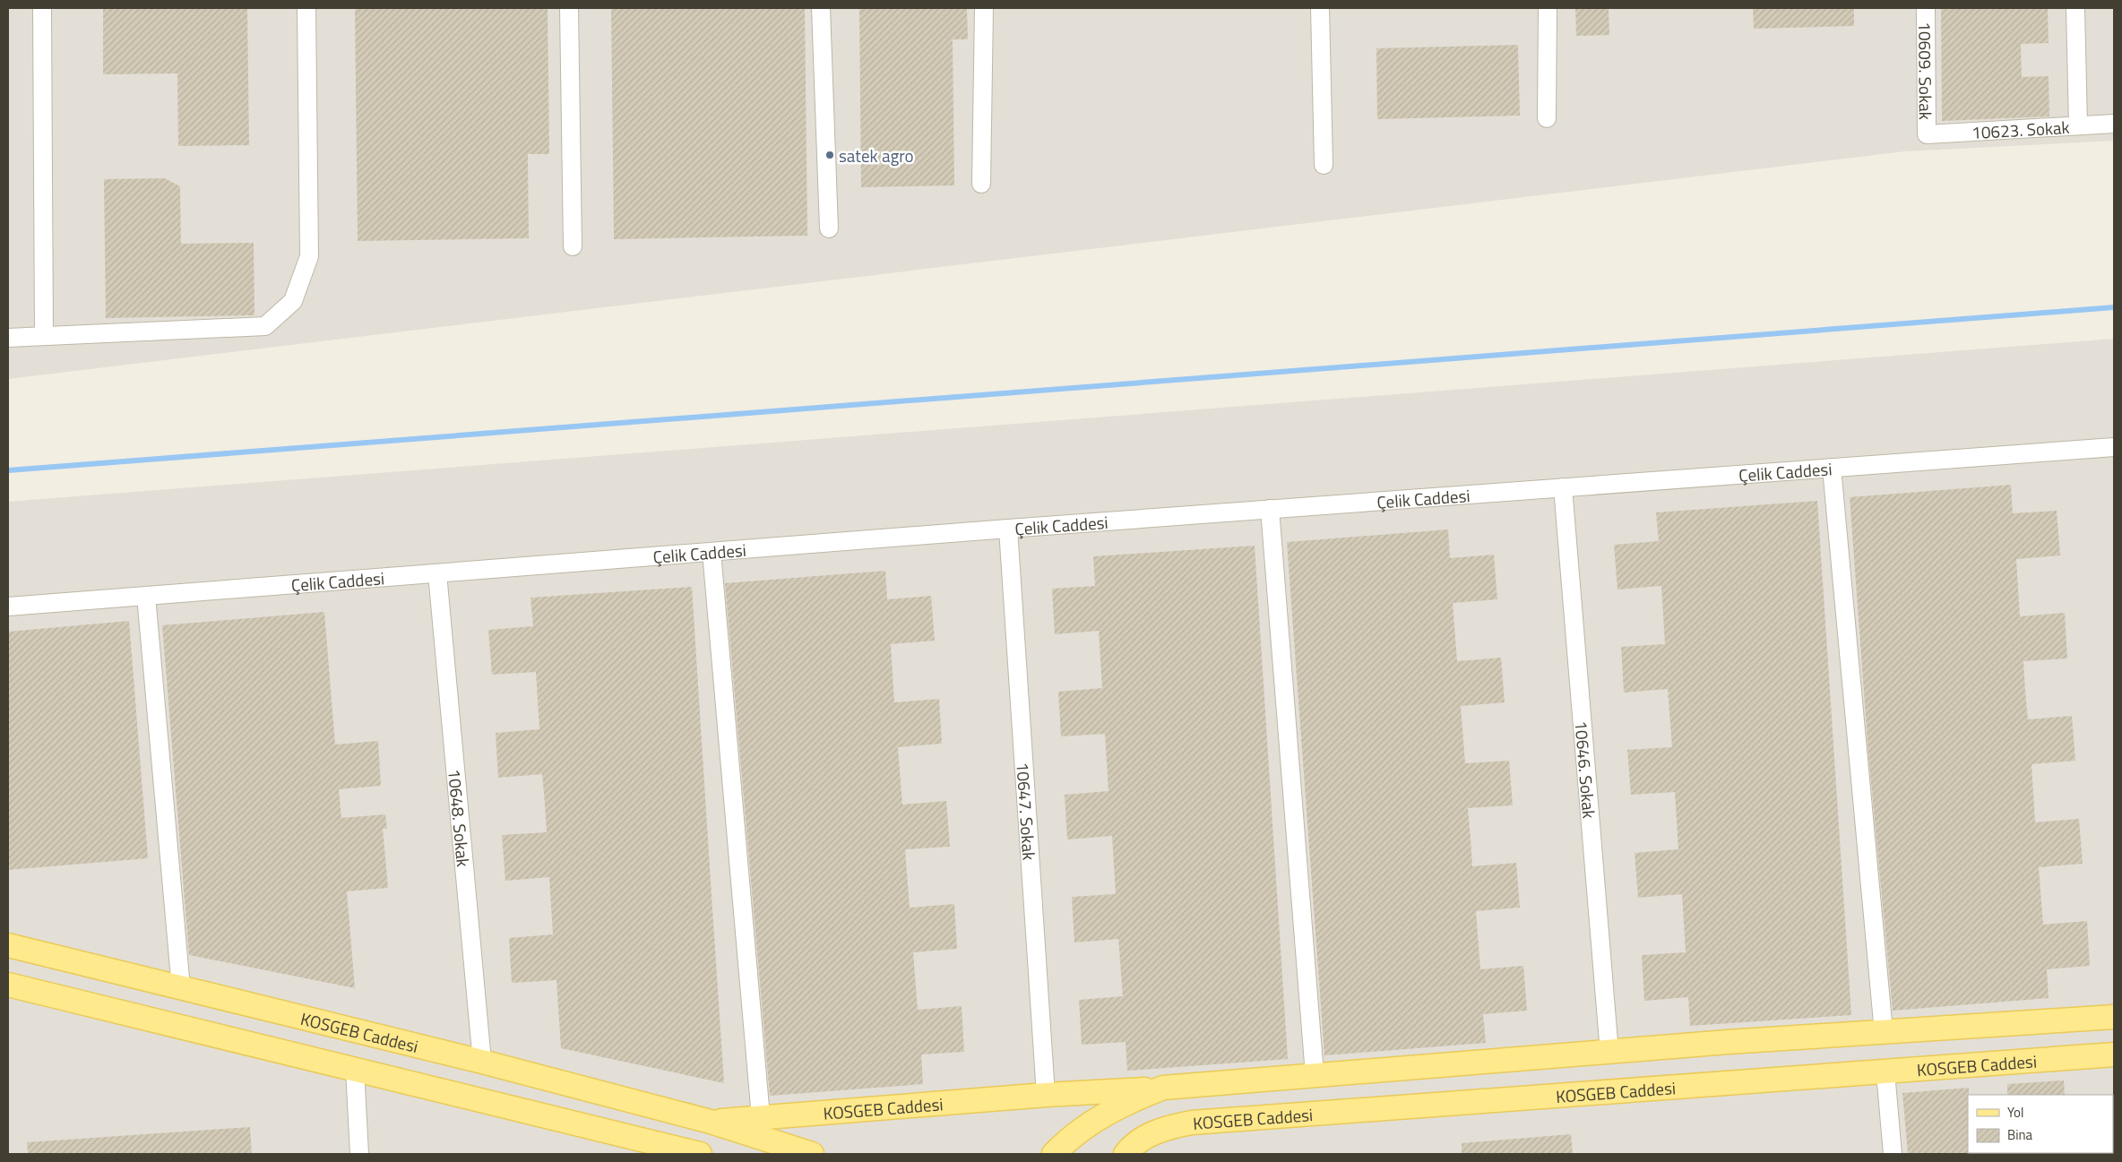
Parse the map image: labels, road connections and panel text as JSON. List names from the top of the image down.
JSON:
{
  "streets": {
    "main road": ["KOSGEB Caddesi"],
    "street": [
      "10609. Sokak",
      "10623. Sokak",
      "Çelik Caddesi",
      "10646. Sokak",
      "10647. Sokak",
      "10648. Sokak"
    ]
  },
  "crossings": [
    ["10609. Sokak", "10623. Sokak"],
    ["Çelik Caddesi", "10646. Sokak"],
    ["Çelik Caddesi", "10647. Sokak"],
    ["Çelik Caddesi", "10648. Sokak"],
    ["10646. Sokak", "KOSGEB Caddesi"],
    ["10647. Sokak", "KOSGEB Caddesi"],
    ["10648. Sokak", "KOSGEB Caddesi"]
  ],
  "places": ["satek agro"],
  "legend": ["Yol", "Bina"]
}
